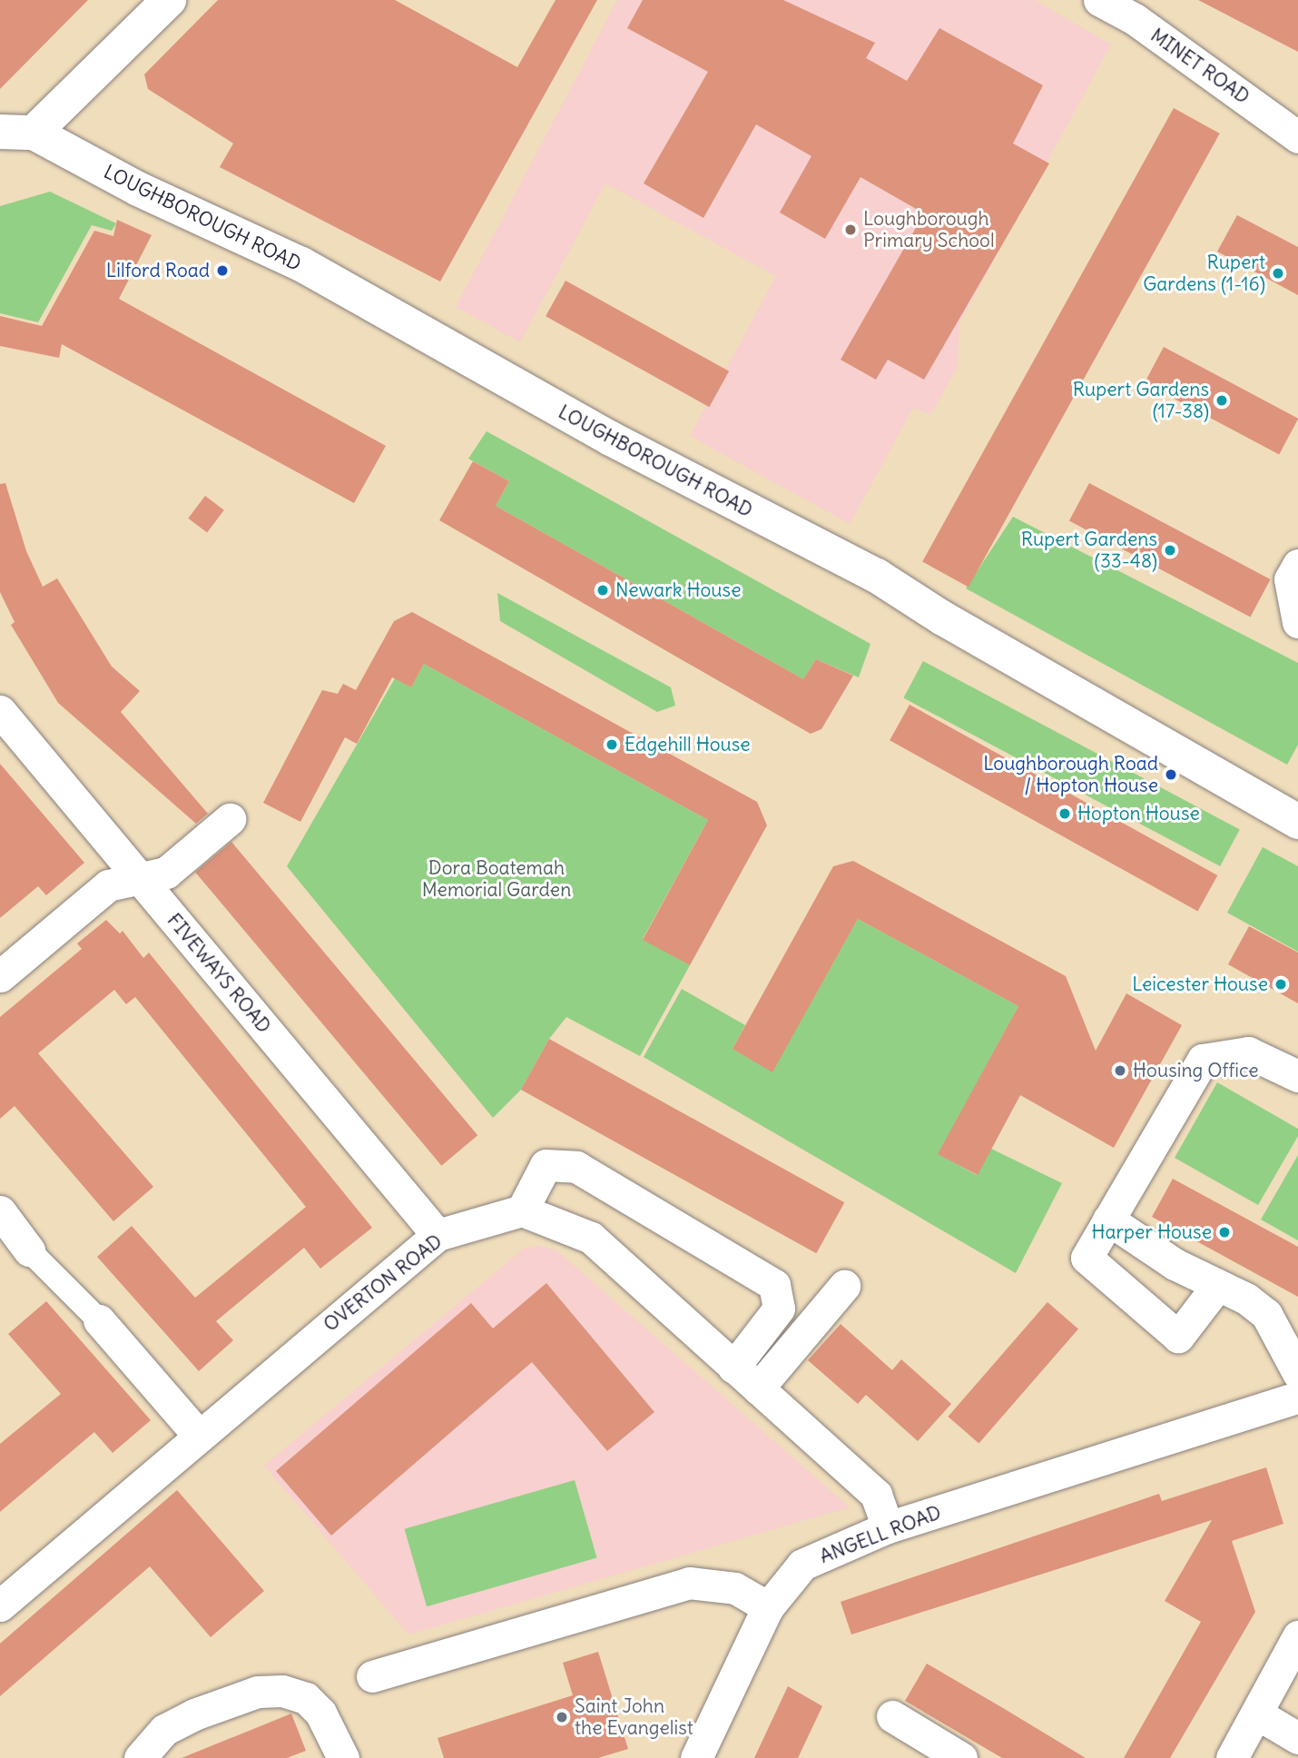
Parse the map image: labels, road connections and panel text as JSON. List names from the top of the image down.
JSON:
{
  "streets": {
    "street": [
      "MINET ROAD",
      "LOUGHBOROUGH ROAD",
      "FIVEWAYS ROAD",
      "OVERTON ROAD",
      "ANGELL ROAD"
    ]
  },
  "crossings": [
    ["FIVEWAYS ROAD", "OVERTON ROAD"]
  ],
  "parks": ["Dora Boatemah Memorial Garden"],
  "places": [
    "Loughborough Primary School",
    "Lilford Road",
    "Rupert Gardens (1-16)",
    "Rupert Gardens (17-38)",
    "Rupert Gardens (33-48)",
    "Newark House",
    "Edgehill House",
    "Loughborough Road / Hopton House",
    "Hopton House",
    "Leicester House",
    "Housing Office",
    "Harper House",
    "Saint John the Evangelist"
  ]
}
